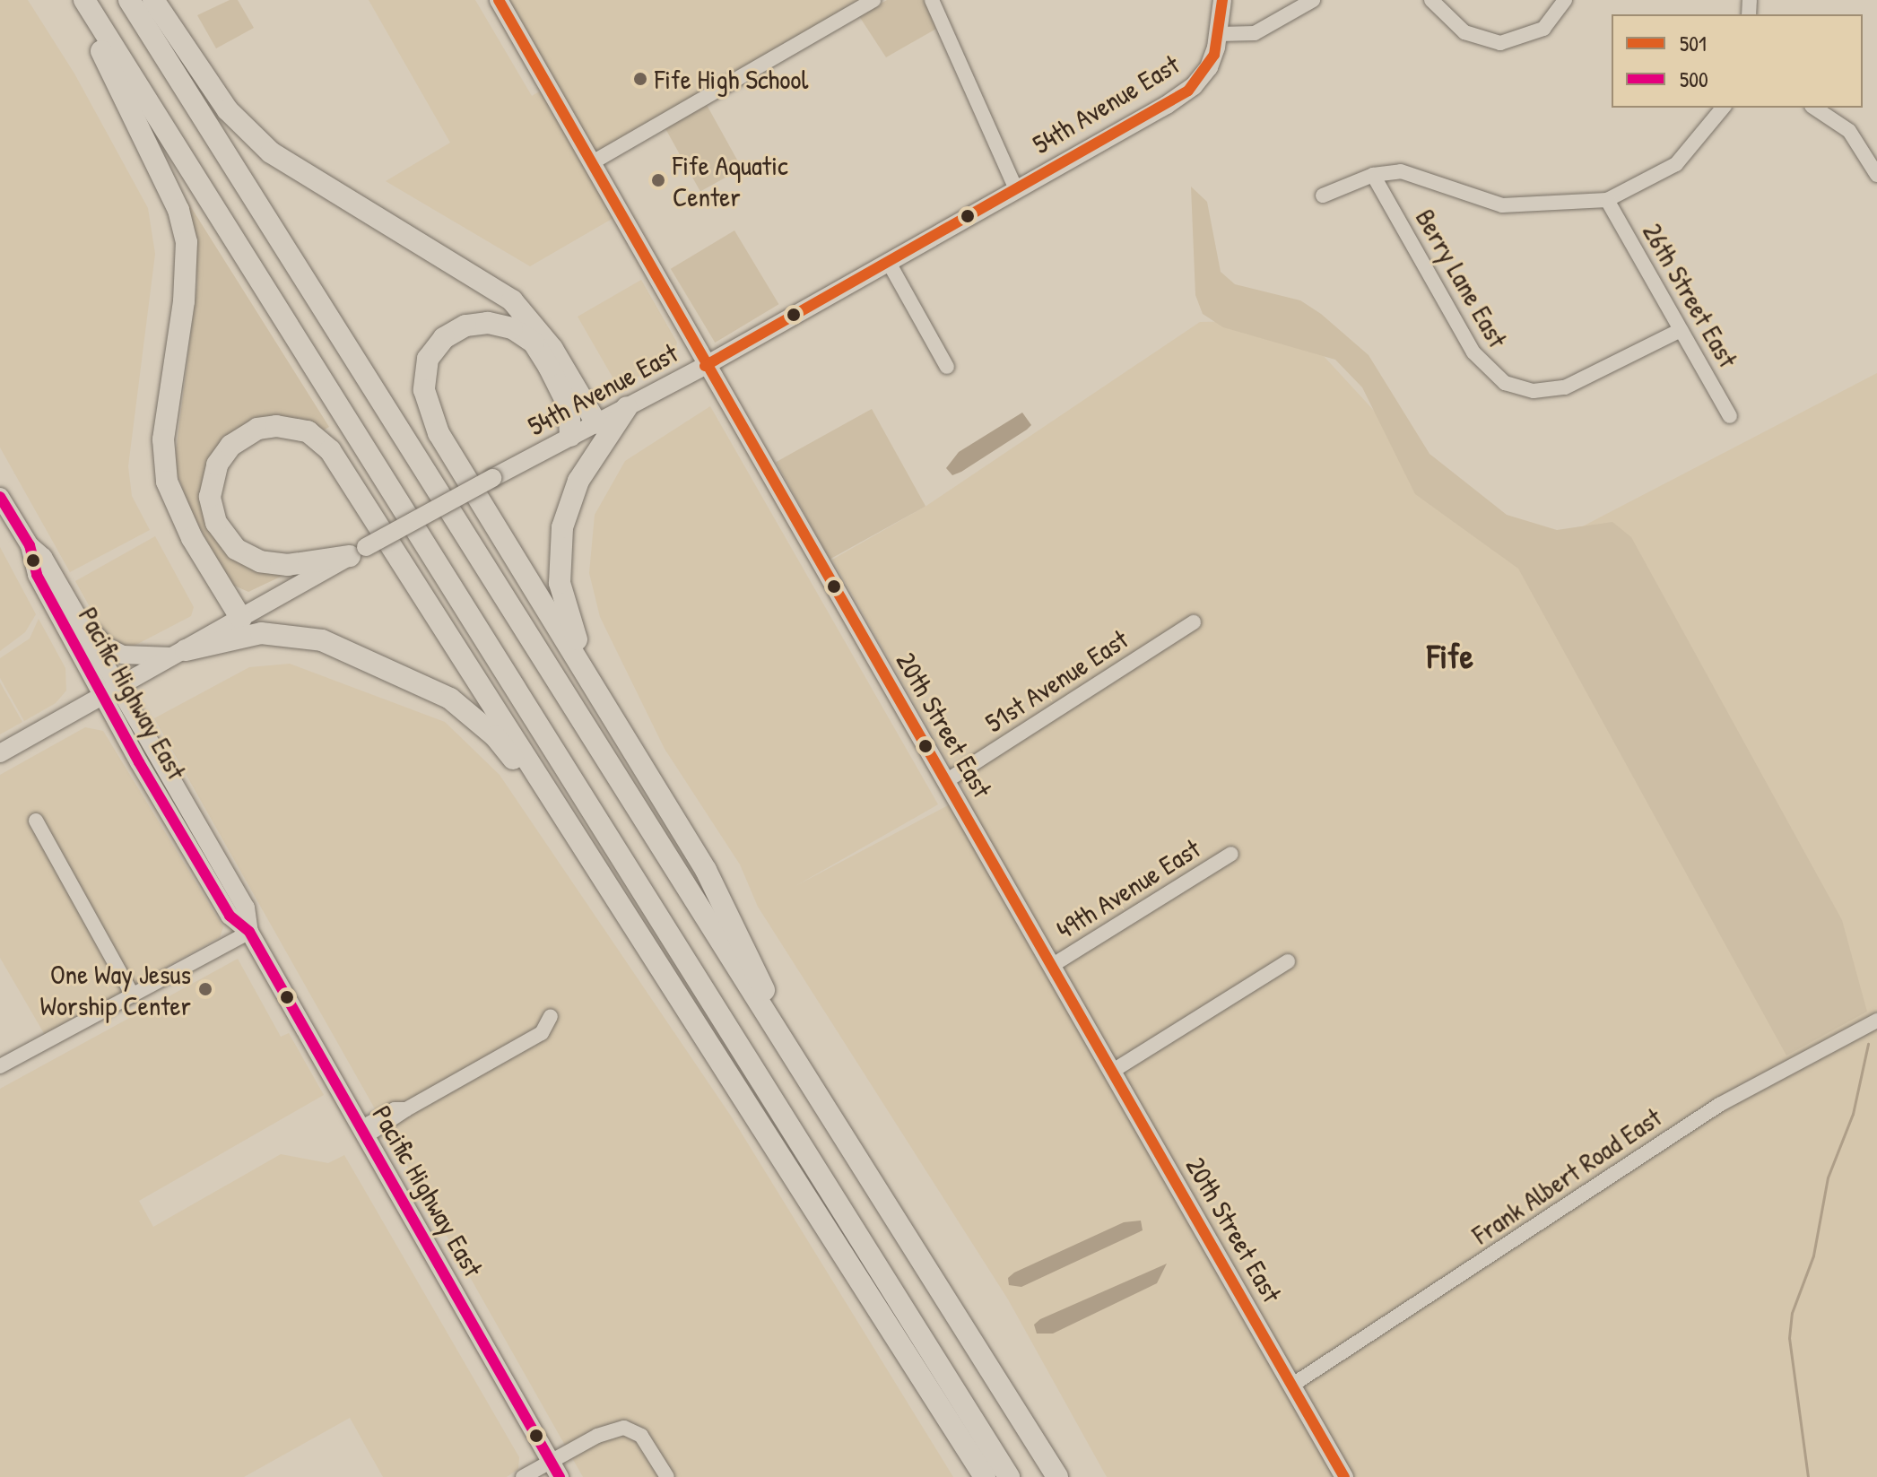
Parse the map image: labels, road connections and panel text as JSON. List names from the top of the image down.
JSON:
{
  "streets": {
    "main road": ["54th Avenue East", "Pacific Highway East", "20th Street East"],
    "street": [
      "Berry Lane East",
      "26th Street East",
      "51st Avenue East",
      "49th Avenue East",
      "Frank Albert Road East"
    ]
  },
  "crossings": [
    ["54th Avenue East", "Pacific Highway East"],
    ["54th Avenue East", "20th Street East"],
    ["Berry Lane East", "26th Street East"],
    ["51st Avenue East", "20th Street East"],
    ["20th Street East", "49th Avenue East"],
    ["20th Street East", "Frank Albert Road East"]
  ],
  "districts": ["Fife"],
  "places": ["Fife High School", "Fife Aquatic Center", "One Way Jesus Worship Center"],
  "lines": ["transit line 501", "transit line 500"],
  "legend": ["501", "500"]
}
